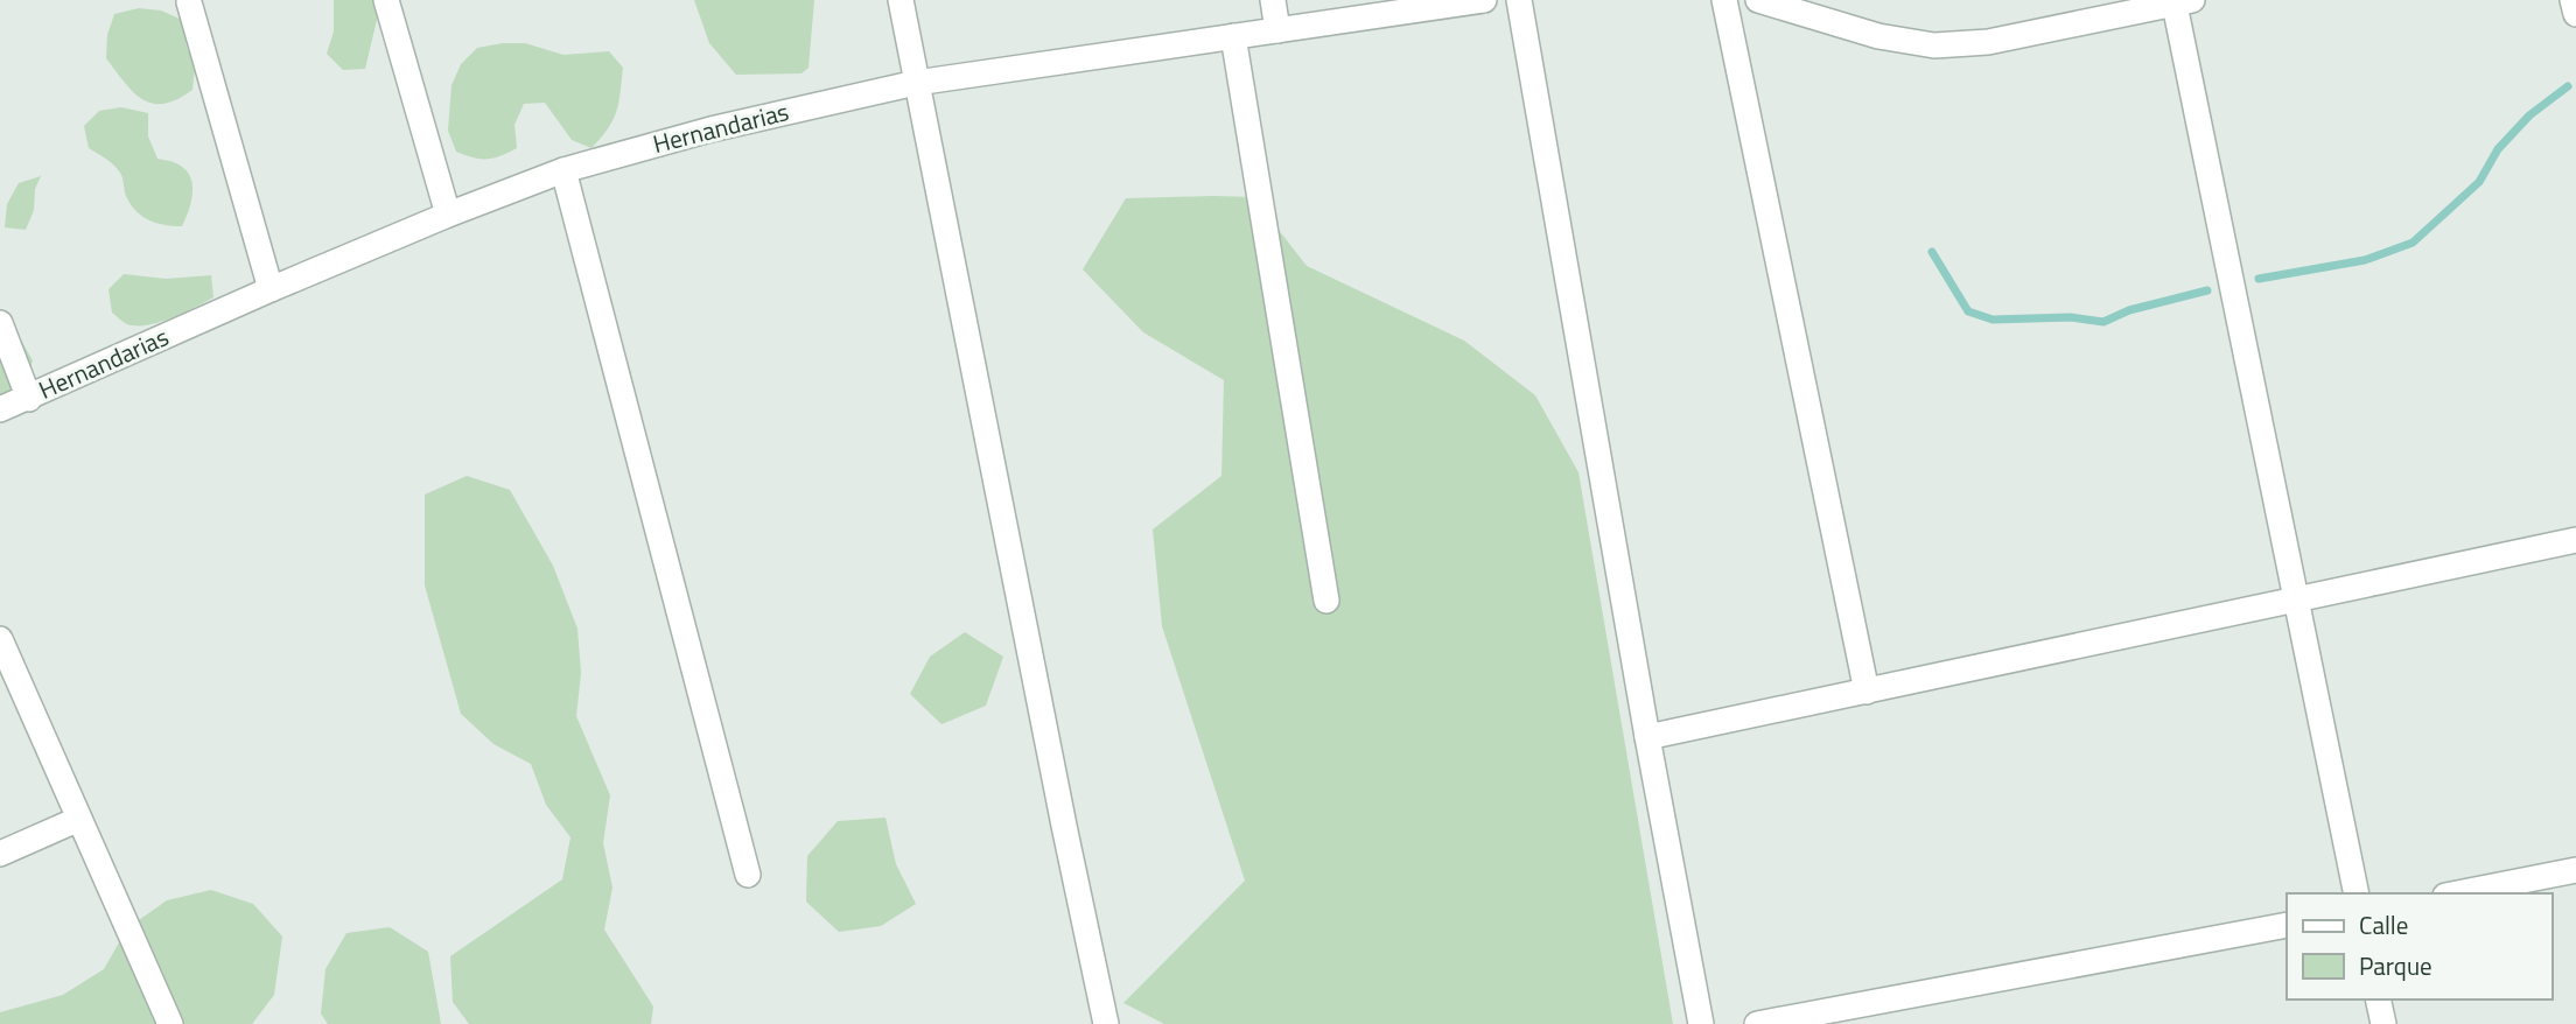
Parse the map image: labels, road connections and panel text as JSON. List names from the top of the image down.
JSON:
{
  "streets": {
    "street": ["Hernandarias"]
  },
  "legend": ["Calle", "Parque"]
}
